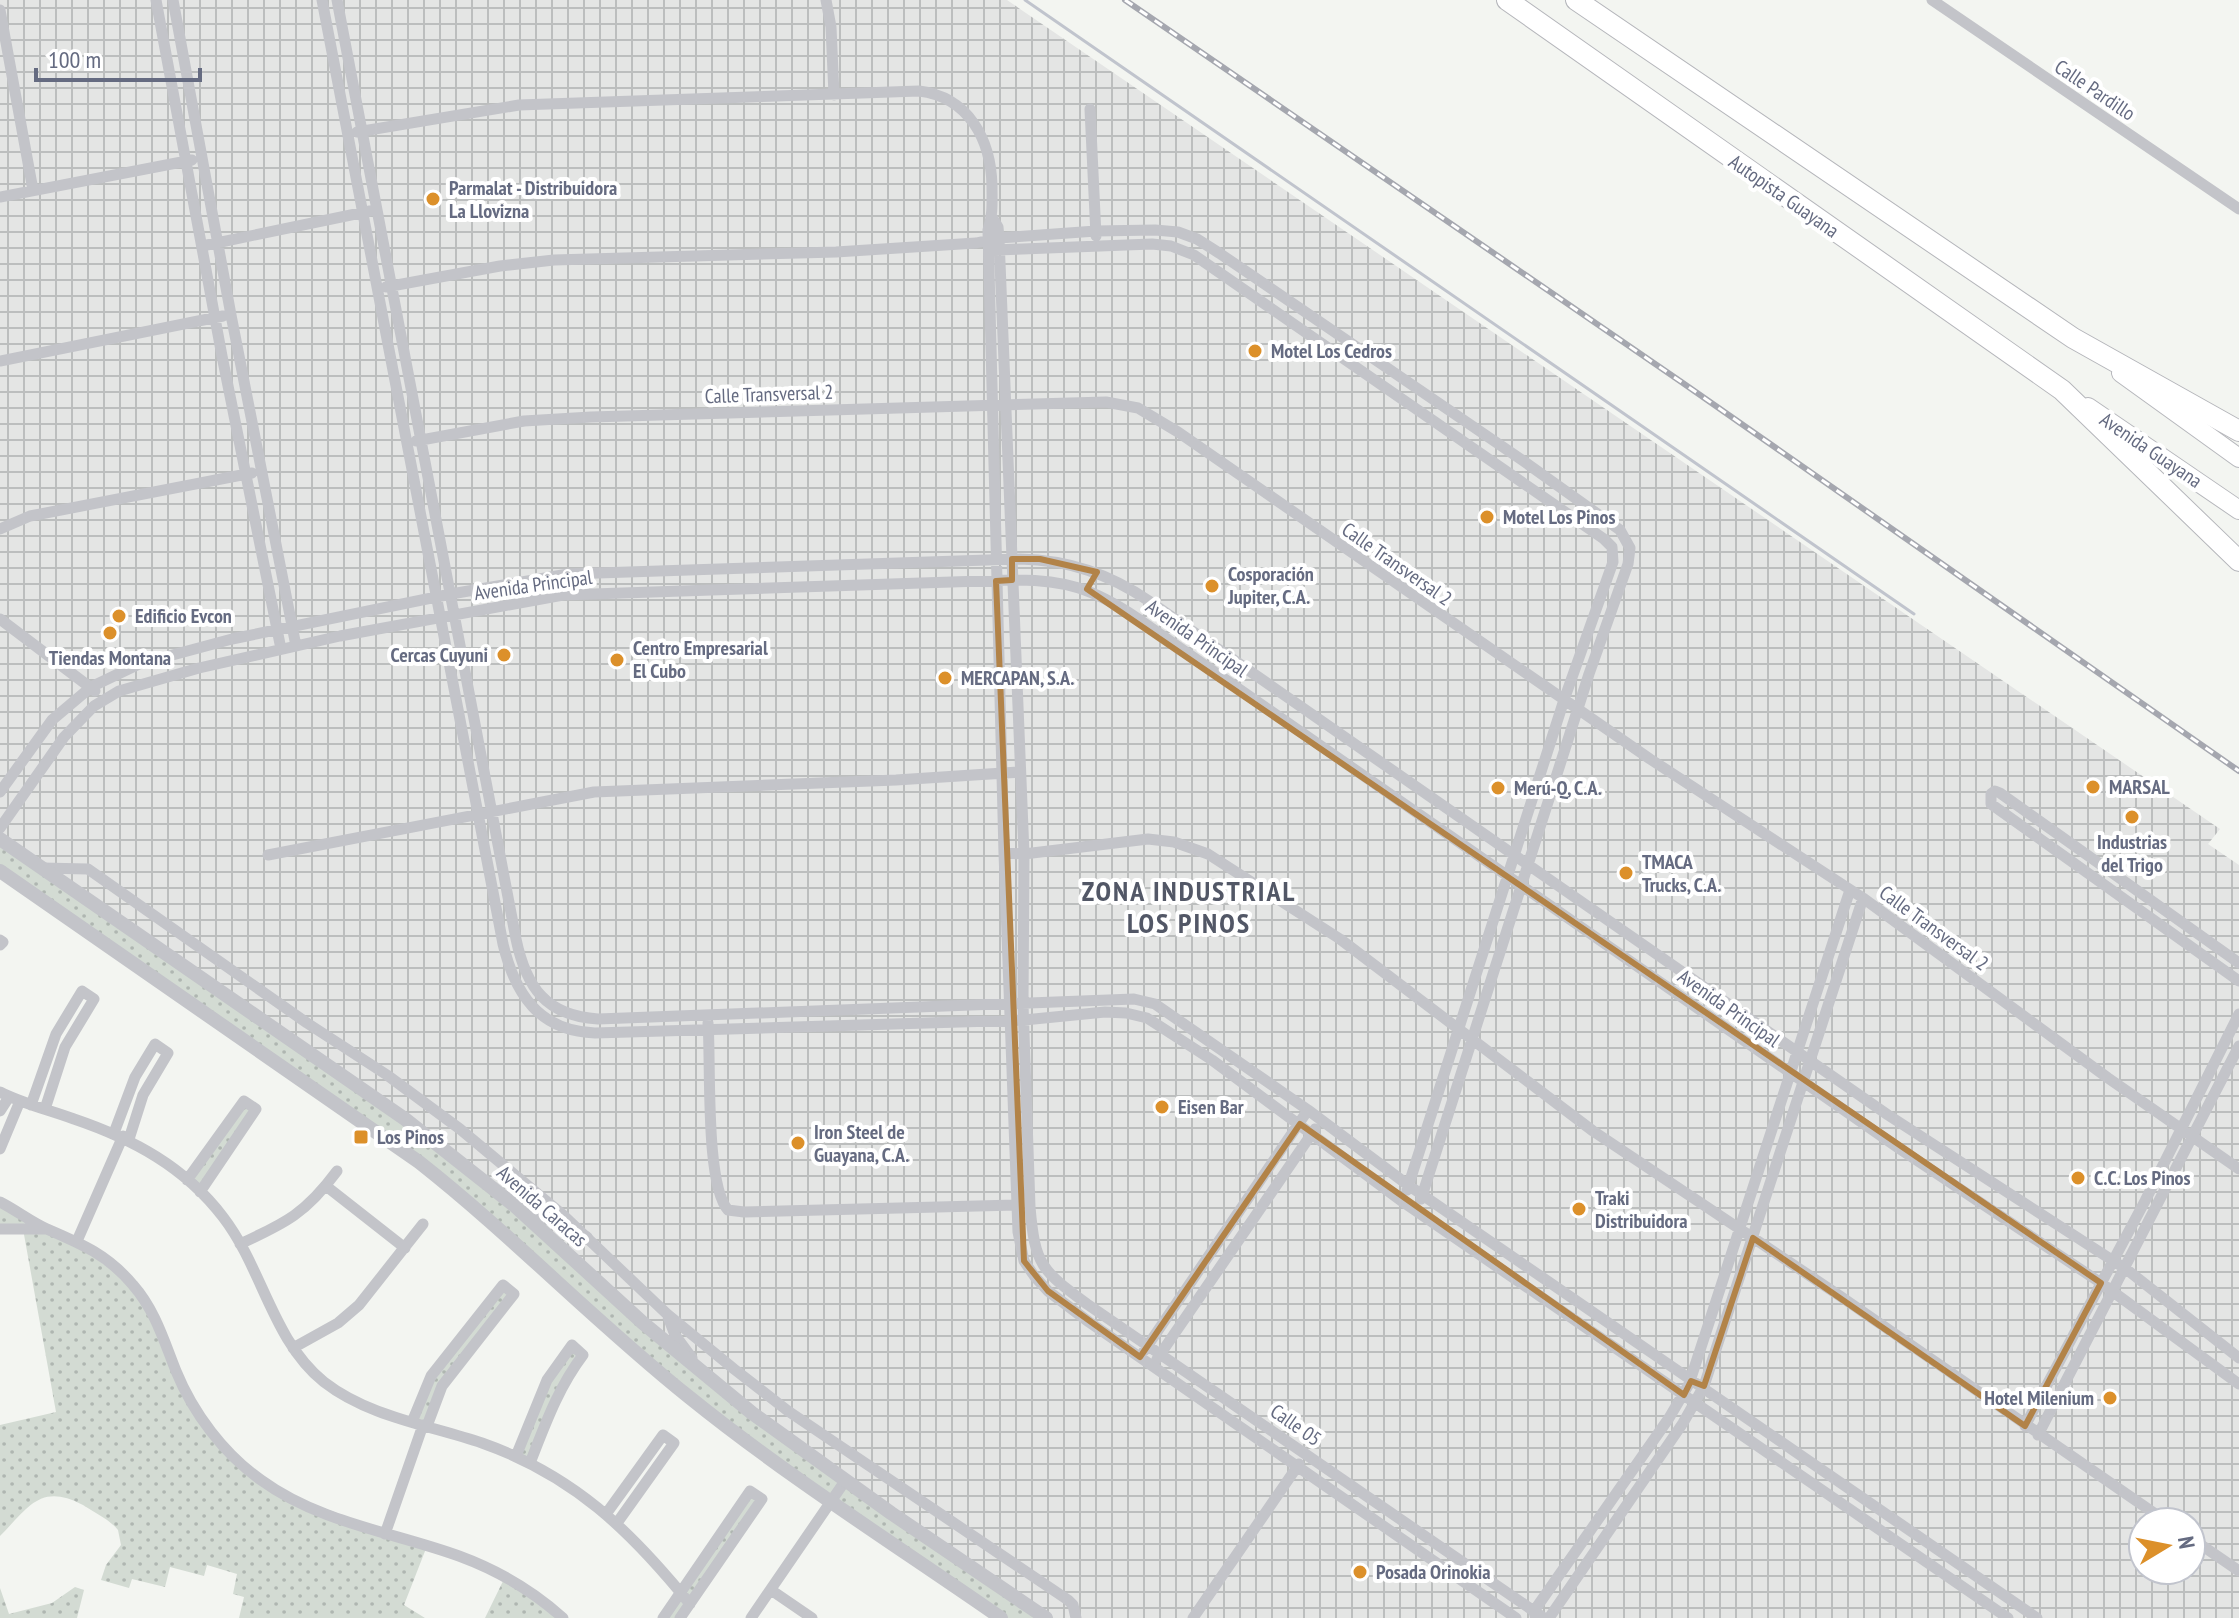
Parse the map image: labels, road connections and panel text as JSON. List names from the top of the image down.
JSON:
{
  "streets": {
    "highway": ["Autopista Guayana"],
    "main road": ["Avenida Guayana"],
    "street": [
      "Calle Pardillo",
      "Calle Transversal 2",
      "Avenida Principal",
      "Avenida Caracas",
      "Calle 05"
    ]
  },
  "crossings": [
    ["Autopista Guayana", "Avenida Guayana"]
  ],
  "districts": ["ZONA INDUSTRIAL LOS PINOS"],
  "places": {
    "other": [
      "Parmalat - Distribuidora La Llovizna",
      "Motel Los Cedros",
      "Motel Los Pinos",
      "Cosporación Jupiter, C.A.",
      "Edificio Evcon",
      "Tiendas Montana",
      "Cercas Cuyuni",
      "Centro Empresarial El Cubo",
      "MERCAPAN, S.A.",
      "MARSAL",
      "Merú-Q, C.A.",
      "Industrias del Trigo",
      "TMACA Trucks, C.A.",
      "Eisen Bar",
      "Iron Steel de Guayana, C.A.",
      "C.C. Los Pinos",
      "Traki Distribuidora",
      "Hotel Milenium",
      "Posada Orinokia"
    ],
    "transit": ["Los Pinos"]
  },
  "scale_bar": "100 m",
  "north": "right"
}
